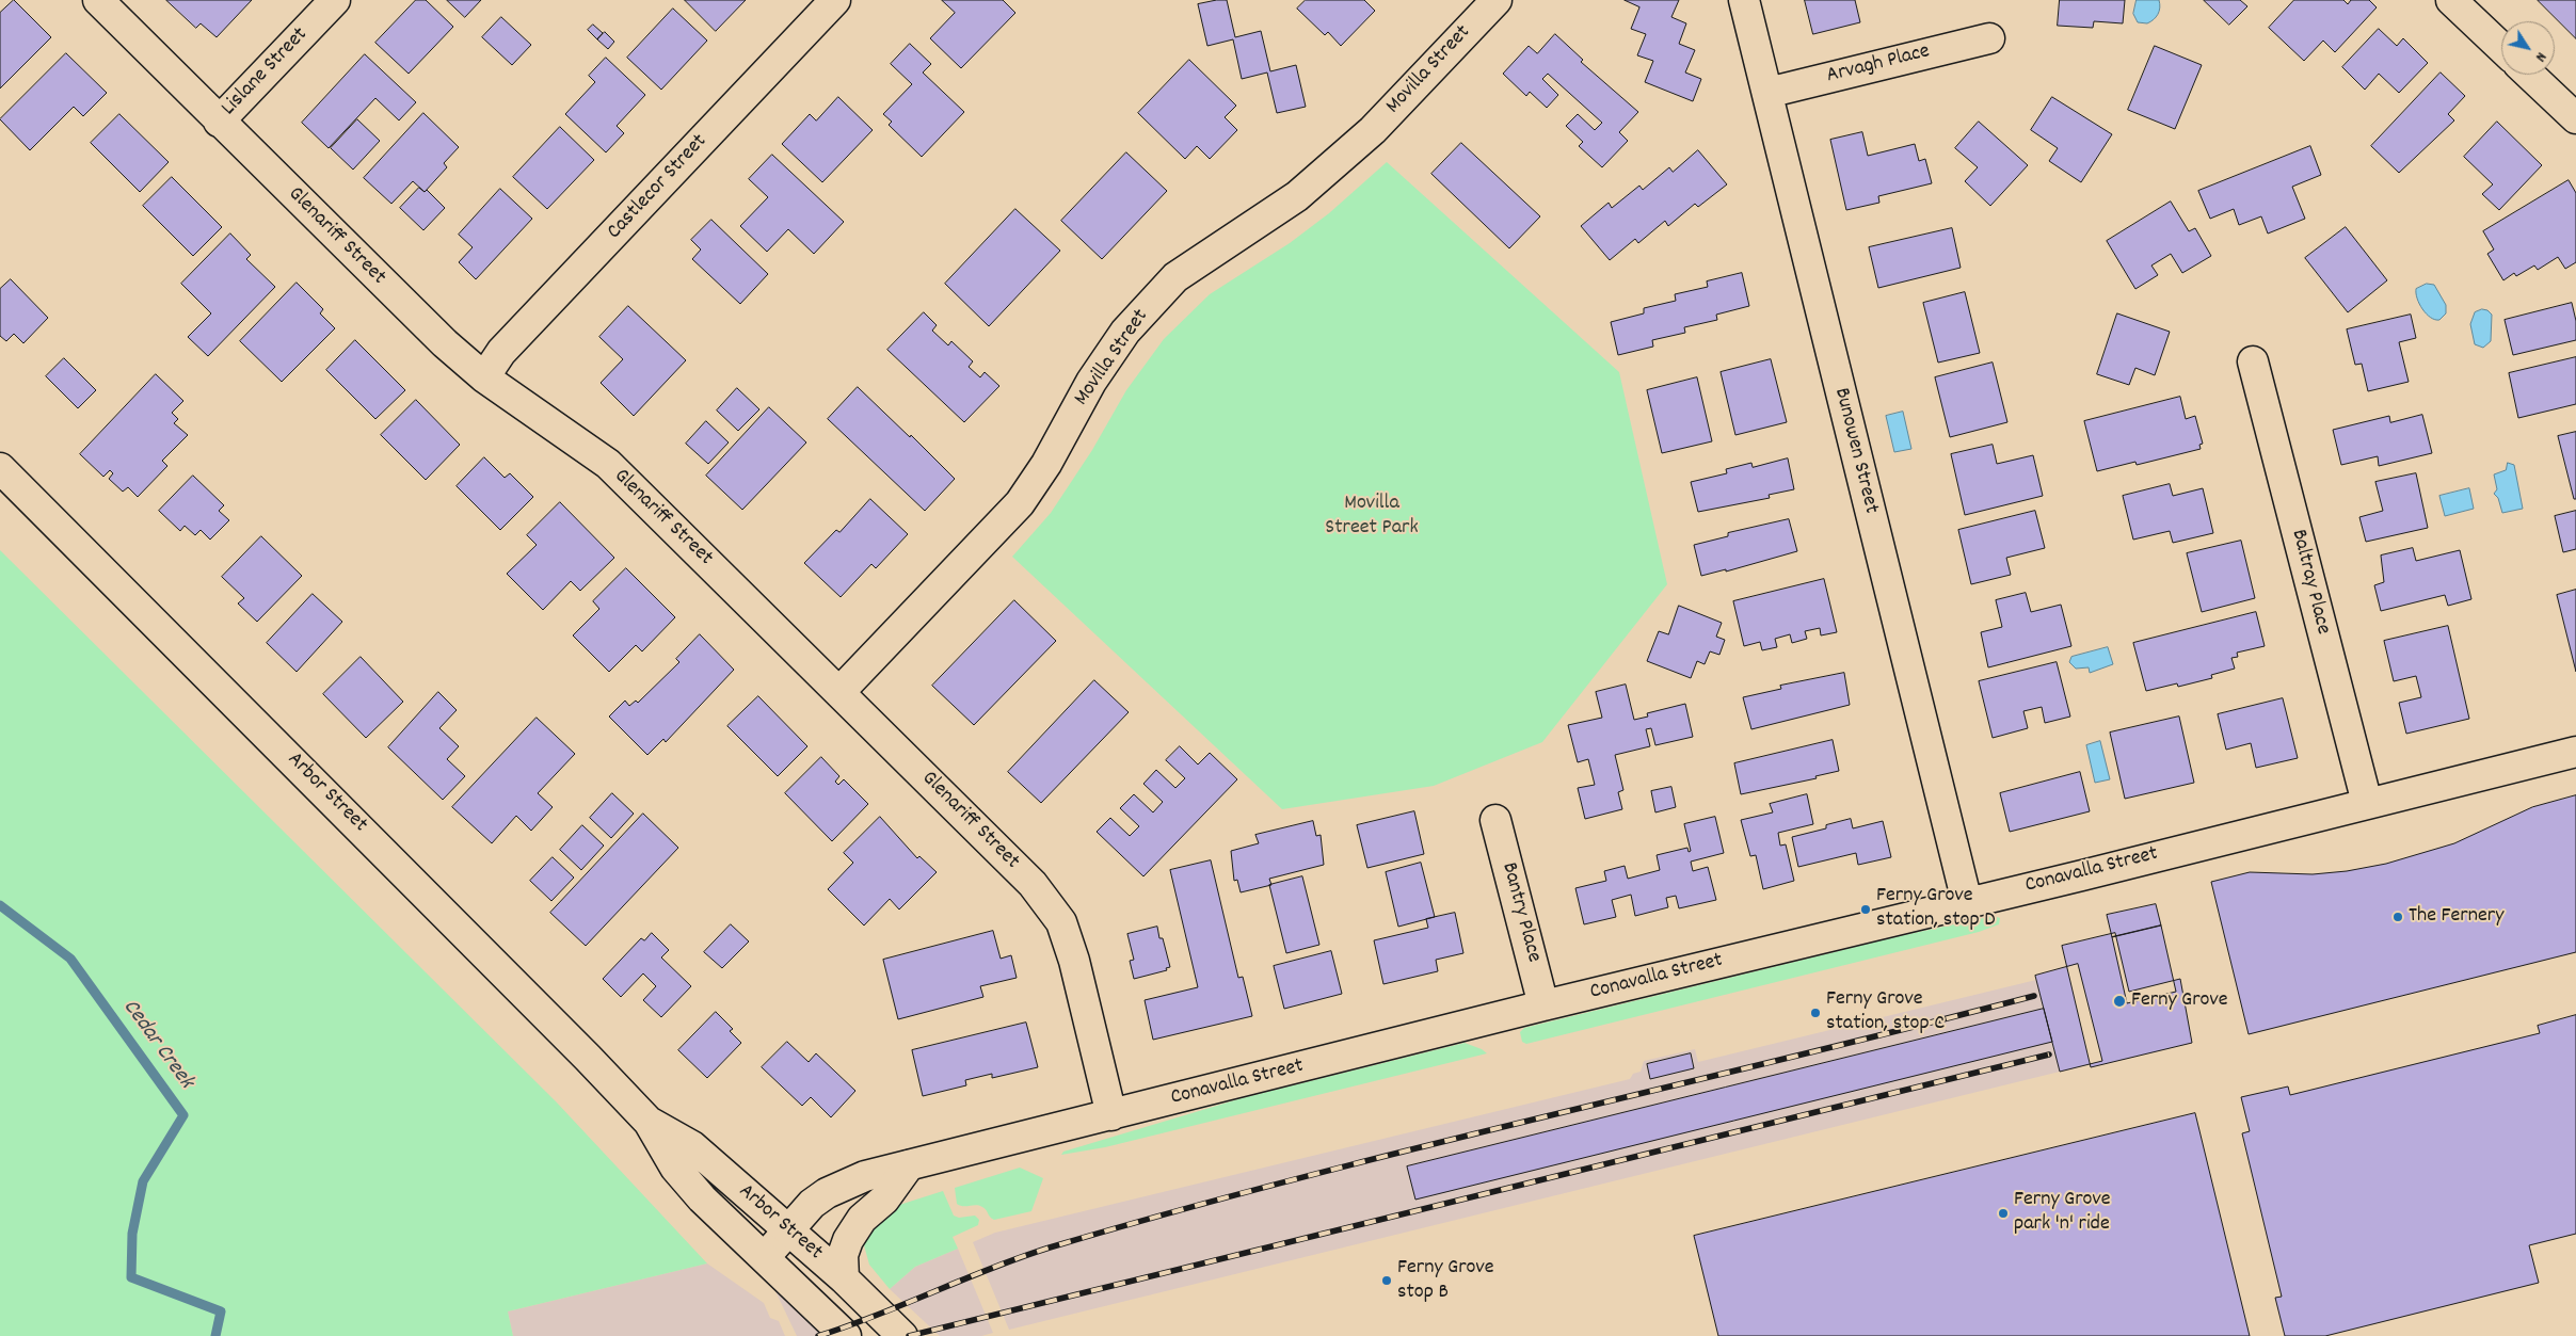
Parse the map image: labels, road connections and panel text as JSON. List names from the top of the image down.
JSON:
{
  "streets": {
    "street": [
      "Arvagh Place",
      "Movilla Street",
      "Lislane Street",
      "Castlecor Street",
      "Glenariff Street",
      "Bunowen Street",
      "Baltray Place",
      "Arbor Street",
      "Conavalla Street",
      "Bantry Place"
    ]
  },
  "crossings": [
    ["Arvagh Place", "Bunowen Street"],
    ["Movilla Street", "Glenariff Street"],
    ["Lislane Street", "Glenariff Street"],
    ["Castlecor Street", "Glenariff Street"],
    ["Glenariff Street", "Conavalla Street"],
    ["Bunowen Street", "Conavalla Street"],
    ["Baltray Place", "Conavalla Street"],
    ["Arbor Street", "Conavalla Street"],
    ["Conavalla Street", "Bantry Place"]
  ],
  "water": ["Cedar Creek"],
  "parks": ["Movilla Street Park"],
  "places": [
    "Ferny Grove station, stop D",
    "The Fernery",
    "Ferny Grove",
    "Ferny Grove station, stop C",
    "Ferny Grove park 'n' ride",
    "Ferny Grove stop B"
  ],
  "north": "bottom right"
}
